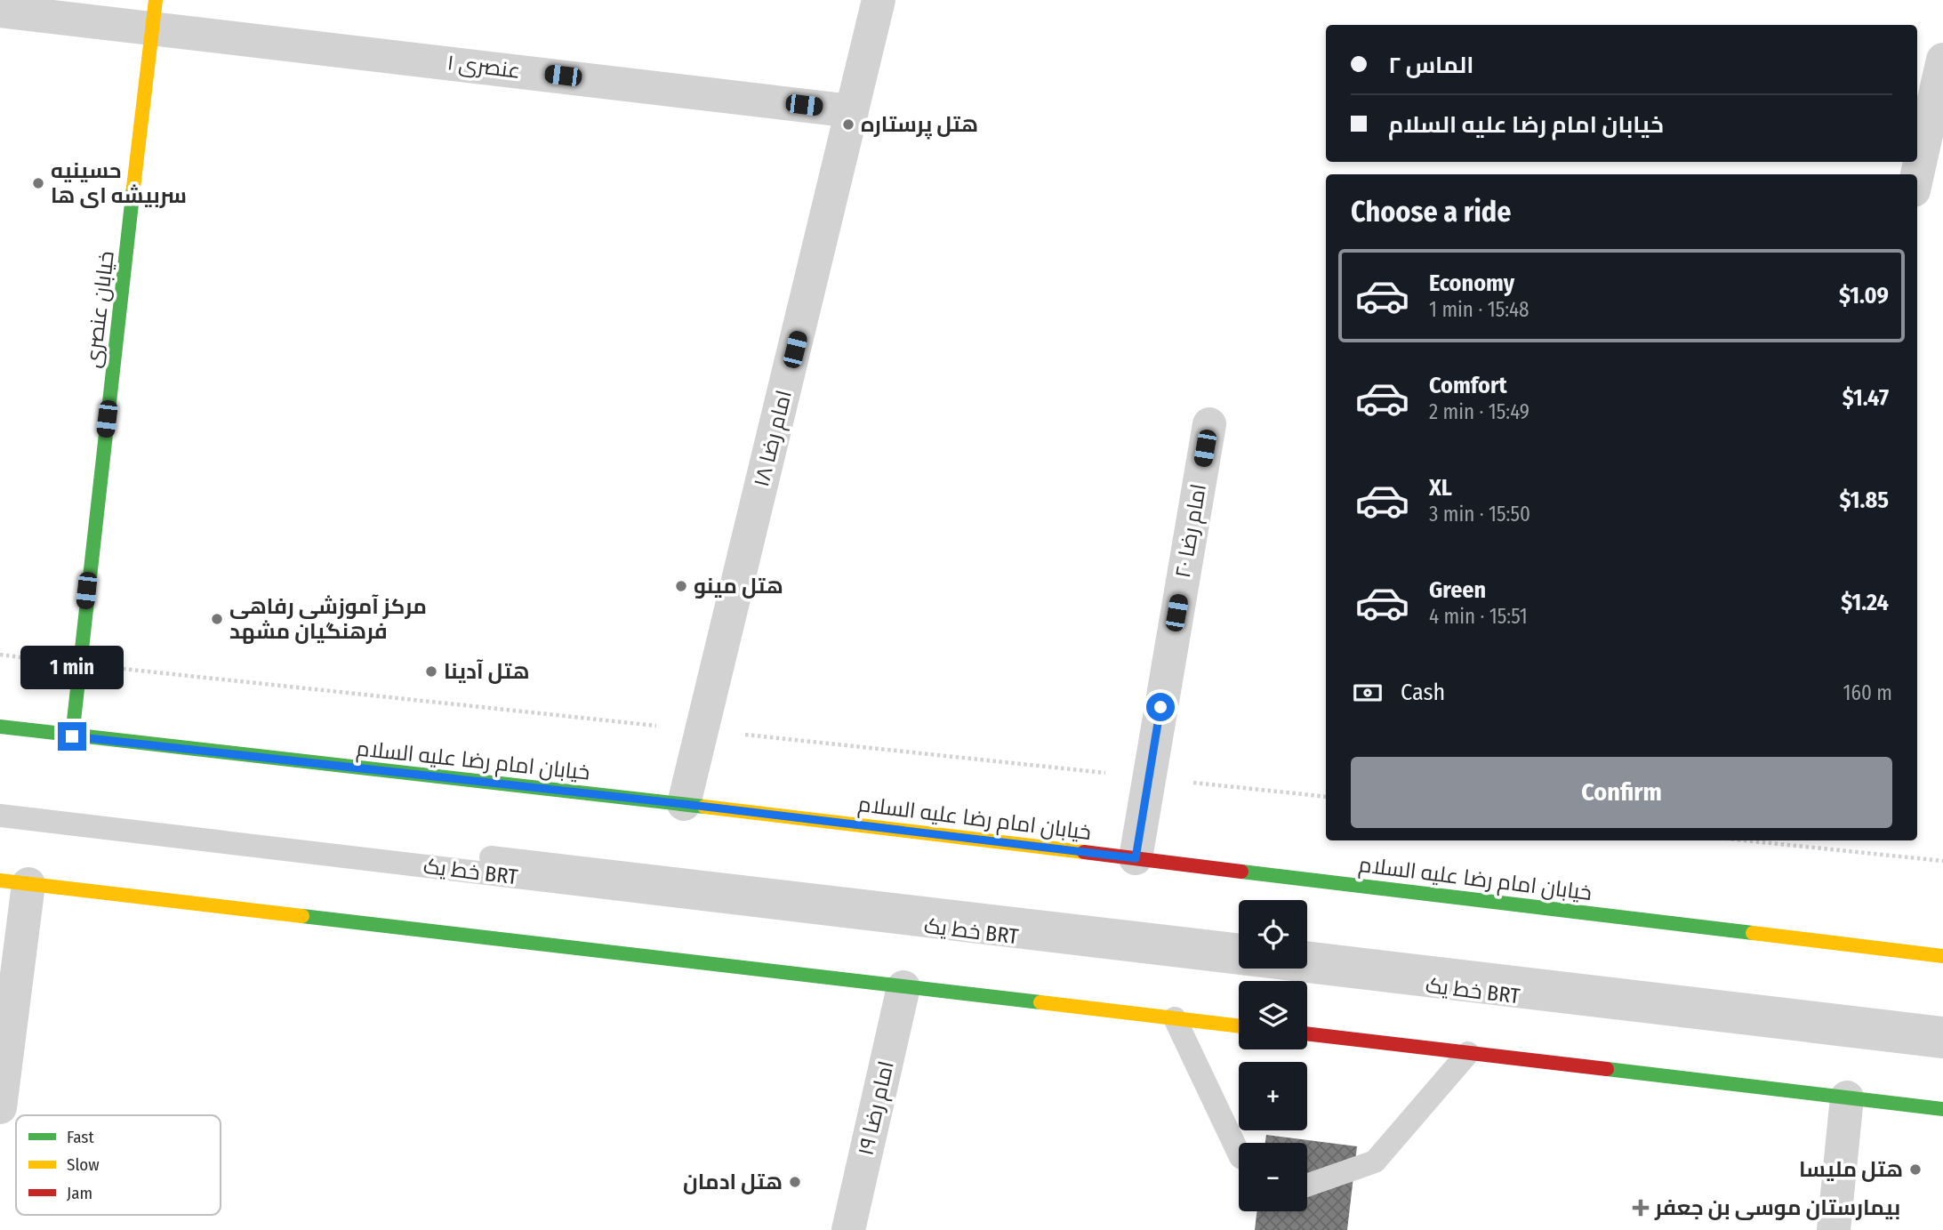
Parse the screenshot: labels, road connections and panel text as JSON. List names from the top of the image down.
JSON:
{
  "streets": {
    "main road": ["خیابان عنصری", "خیابان امام رضا علیه السلام"],
    "street": [
      "عنصری ۱",
      "امام رضا ۱۸",
      "امام رضا ۲۰",
      "امام رضا ۱۹"
    ],
    "lane": ["خط یک BRT"]
  },
  "crossings": [
    ["عنصری ۱", "خیابان عنصری"],
    ["عنصری ۱", "امام رضا ۱۸"],
    ["خیابان عنصری", "خیابان امام رضا علیه السلام"],
    ["امام رضا ۱۸", "خیابان امام رضا علیه السلام"],
    ["امام رضا ۲۰", "خیابان امام رضا علیه السلام"]
  ],
  "places": {
    "other": [
      "هتل پرستاره",
      "حسینیه سربیشه ای ها",
      "هتل مینو",
      "مرکز آموزشی رفاهی فرهنگیان مشهد",
      "هتل آدینا",
      "هتل ملیسا",
      "هتل ادمان"
    ],
    "health": ["بیمارستان موسی بن جعفر"]
  },
  "legend": ["Fast", "Slow", "Jam"],
  "page": {
    "banner": ["الماس ۲", "خیابان امام رضا علیه السلام"],
    "heading": "Choose a ride",
    "list": [
      {
        "name": "Economy",
        "note": "1 min · 15:48",
        "value": "$1.09"
      },
      {
        "name": "Comfort",
        "note": "2 min · 15:49",
        "value": "$1.47"
      },
      {
        "name": "XL",
        "note": "3 min · 15:50",
        "value": "$1.85"
      },
      {
        "name": "Green",
        "note": "4 min · 15:51",
        "value": "$1.24"
      }
    ],
    "bubble": "1 min",
    "pay": ["Cash", "160 m"],
    "buttons": "Confirm",
    "map_buttons": ["+", "−"]
  }
}
